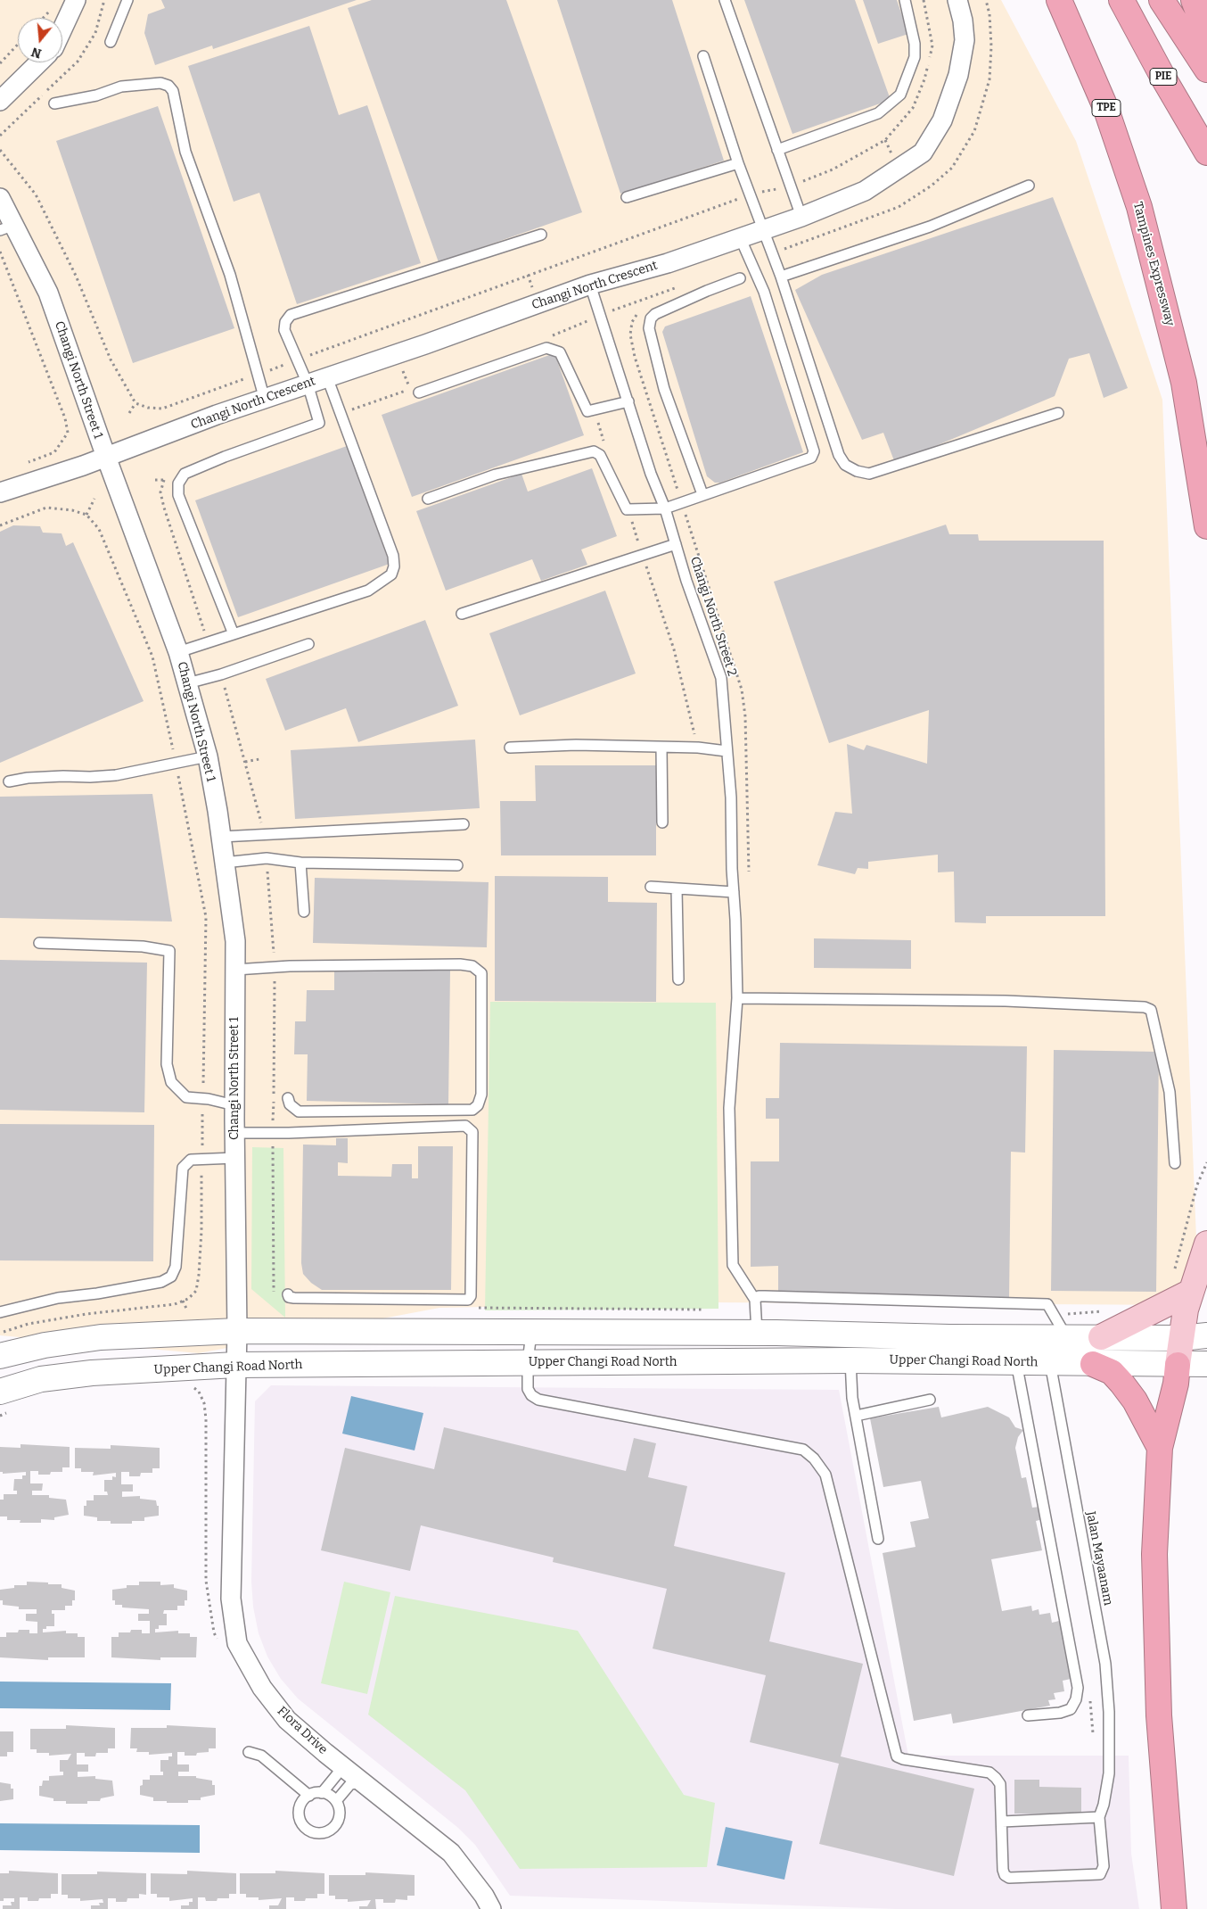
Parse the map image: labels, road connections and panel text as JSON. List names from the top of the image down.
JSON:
{
  "streets": {
    "highway": ["PIE", "TPE", "Tampines Expressway"],
    "street": [
      "Changi North Crescent",
      "Changi North Street 1",
      "Upper Changi Road North",
      "Flora Drive"
    ],
    "lane": ["Changi North Street 2", "Jalan Mayaanam"]
  },
  "crossings": [
    ["Changi North Crescent", "Changi North Street 1"],
    ["Changi North Crescent", "Changi North Street 2"],
    ["Changi North Street 1", "Upper Changi Road North"],
    ["Changi North Street 1", "Flora Drive"],
    ["Upper Changi Road North", "Jalan Mayaanam"],
    ["Upper Changi Road North", "Flora Drive"]
  ],
  "north": "bottom"
}
